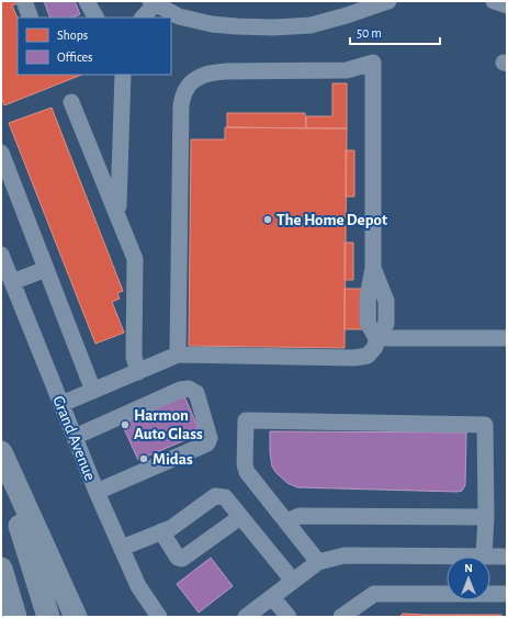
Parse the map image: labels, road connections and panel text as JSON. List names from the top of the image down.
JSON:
{
  "streets": {
    "street": ["Grand Avenue"]
  },
  "places": ["The Home Depot", "Harmon Auto Glass", "Midas"],
  "legend": ["Shops", "Offices"],
  "scale_bar": "50 m",
  "north": "top"
}
